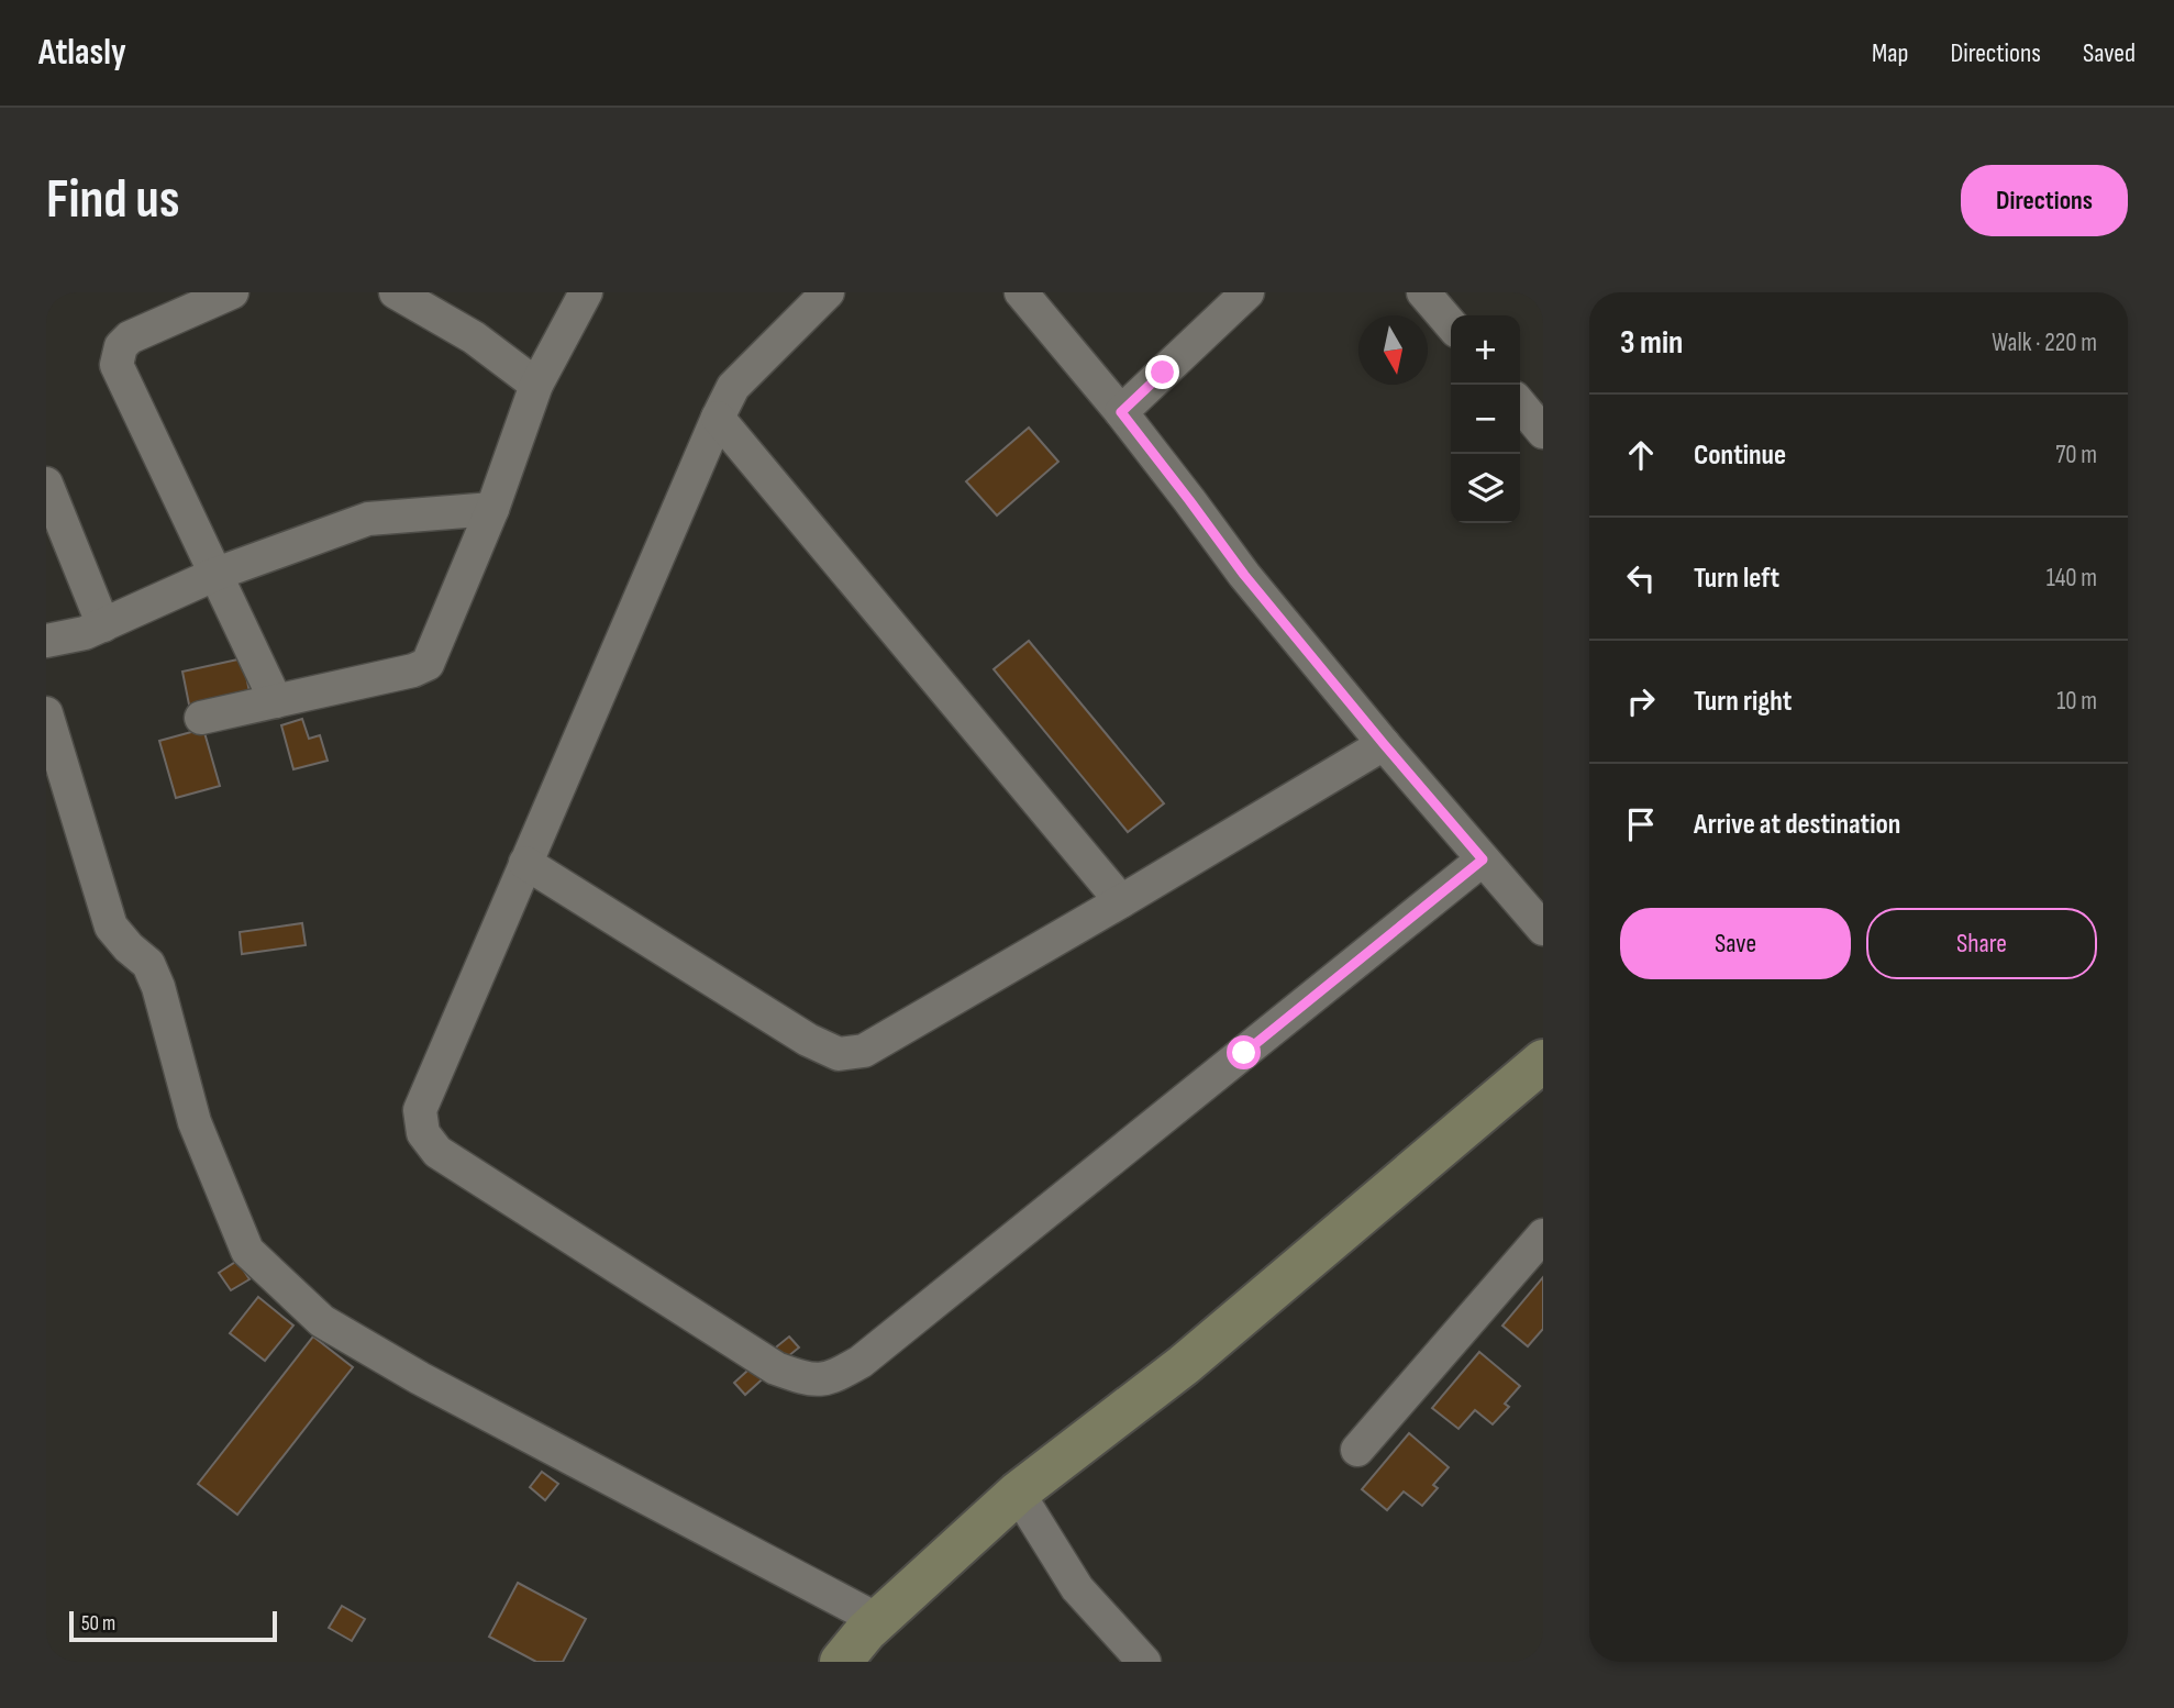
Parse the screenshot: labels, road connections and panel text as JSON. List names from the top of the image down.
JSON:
{
  "scale_bar": "50 m",
  "north": "bottom",
  "page": {
    "header": "Atlasly",
    "nav": ["Map", "Directions", "Saved"],
    "buttons": [
      "Directions",
      ["Save", "Share"]
    ],
    "title": "Find us",
    "heading": ["3 min", "Walk · 220 m"],
    "map_buttons": ["+", "−"],
    "list": [
      ["Continue", "70 m"],
      ["Turn left", "140 m"],
      ["Turn right", "10 m"],
      "Arrive at destination"
    ],
    "scale": "50 m"
  }
}
